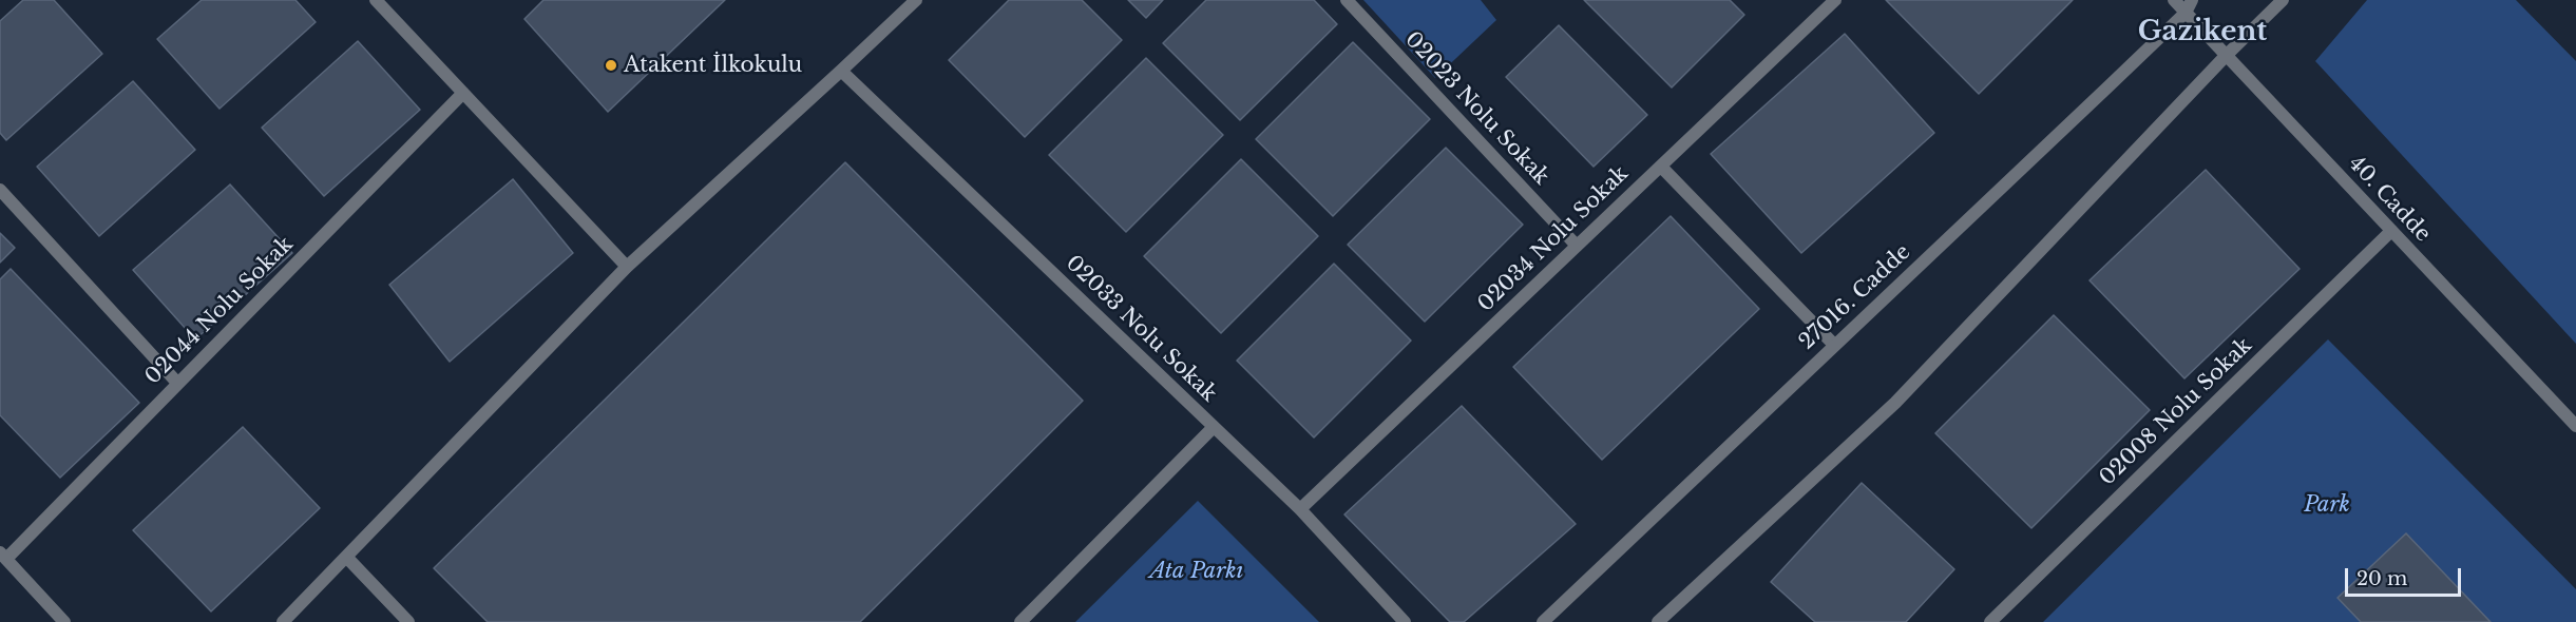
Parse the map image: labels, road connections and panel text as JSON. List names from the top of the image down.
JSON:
{
  "streets": {
    "street": [
      "02023 Nolu Sokak",
      "40. Cadde",
      "02034 Nolu Sokak",
      "27016. Cadde",
      "02044 Nolu Sokak",
      "02033 Nolu Sokak",
      "02008 Nolu Sokak"
    ]
  },
  "crossings": [
    ["02023 Nolu Sokak", "02034 Nolu Sokak"],
    ["40. Cadde", "27016. Cadde"],
    ["40. Cadde", "02008 Nolu Sokak"],
    ["02034 Nolu Sokak", "02033 Nolu Sokak"]
  ],
  "districts": ["Gazikent"],
  "parks": ["Park", "Ata Parkı"],
  "places": ["Atakent İlkokulu"],
  "scale_bar": "20 m"
}
